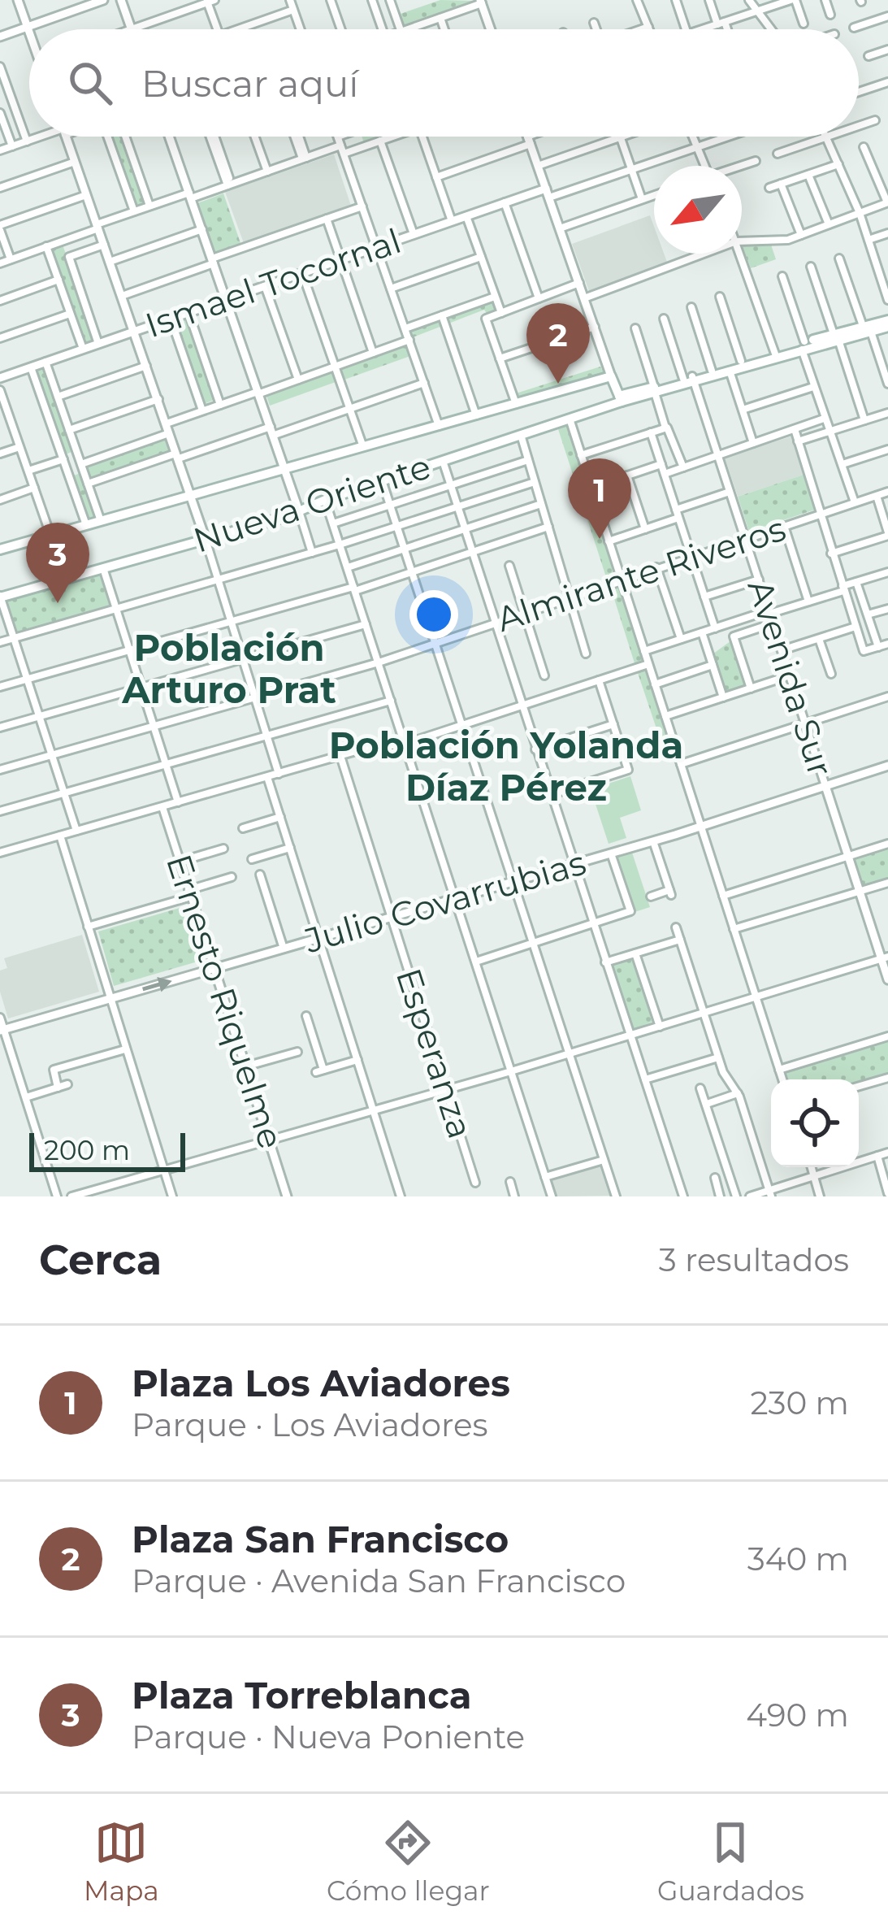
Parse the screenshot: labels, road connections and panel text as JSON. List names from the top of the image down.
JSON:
{
  "streets": {
    "main road": ["Nueva Oriente"],
    "street": [
      "Ismael Tocornal",
      "Almirante Riveros",
      "Avenida Sur",
      "Julio Covarrubias",
      "Ernesto Riquelme",
      "Esperanza"
    ]
  },
  "crossings": [
    ["Nueva Oriente", "Avenida Sur"],
    ["Almirante Riveros", "Avenida Sur"],
    ["Avenida Sur", "Julio Covarrubias"],
    ["Julio Covarrubias", "Ernesto Riquelme"],
    ["Julio Covarrubias", "Esperanza"]
  ],
  "districts": ["Población Arturo Prat", "Población Yolanda Díaz Pérez"],
  "scale_bar": "200 m",
  "north": "bottom left",
  "page": {
    "search": "Buscar aquí",
    "pins": ["2", "1", "3"],
    "scale": "200 m",
    "heading": ["Cerca", "3 resultados"],
    "list": [
      {
        "mark": "1",
        "name": "Plaza Los Aviadores",
        "note": "Parque · Los Aviadores",
        "value": "230 m"
      },
      {
        "mark": "2",
        "name": "Plaza San Francisco",
        "note": "Parque · Avenida San Francisco",
        "value": "340 m"
      },
      {
        "mark": "3",
        "name": "Plaza Torreblanca",
        "note": "Parque · Nueva Poniente",
        "value": "490 m"
      }
    ],
    "nav": ["Mapa", "Cómo llegar", "Guardados"]
  }
}
